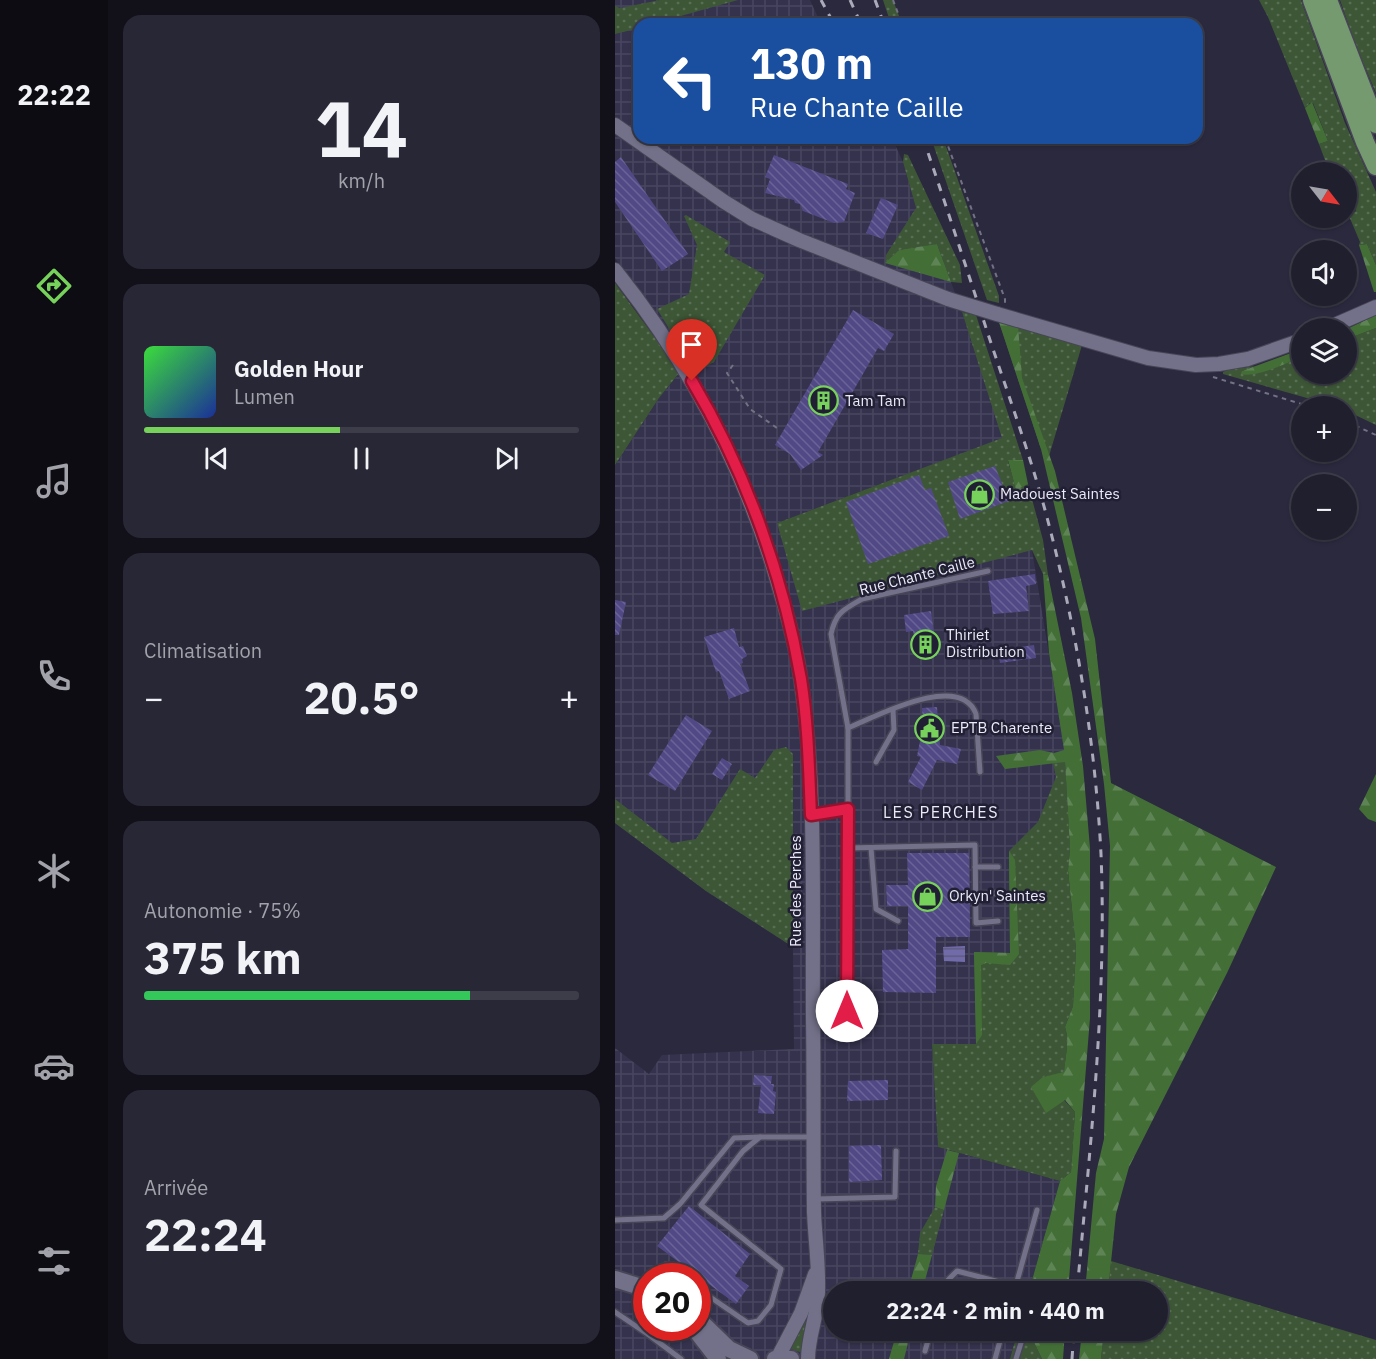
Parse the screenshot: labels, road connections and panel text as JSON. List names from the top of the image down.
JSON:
{
  "streets": {
    "street": ["Rue des Perches"],
    "lane": ["Rue Chante Caille"]
  },
  "districts": ["LES PERCHES"],
  "places": {
    "building": ["Tam Tam", "Thiriet Distribution"],
    "shop": ["Madouest Saintes", "Orkyn' Saintes"],
    "public building": ["EPTB Charente"]
  },
  "north": "bottom right",
  "page": {
    "tabs": "22:22",
    "tile": [
      ["14", "km/h"],
      "Climatisation",
      ["Autonomie · 75%", "375 km"],
      ["Arrivée", "22:24"]
    ],
    "turn": ["130 m", "Rue Chante Caille"],
    "map_buttons": ["+", "−"],
    "song": ["Golden Hour", "Lumen"],
    "heat": ["−", "20.5°", "+"],
    "limit": "20",
    "trip": "22:24 · 2 min · 440 m"
  }
}
